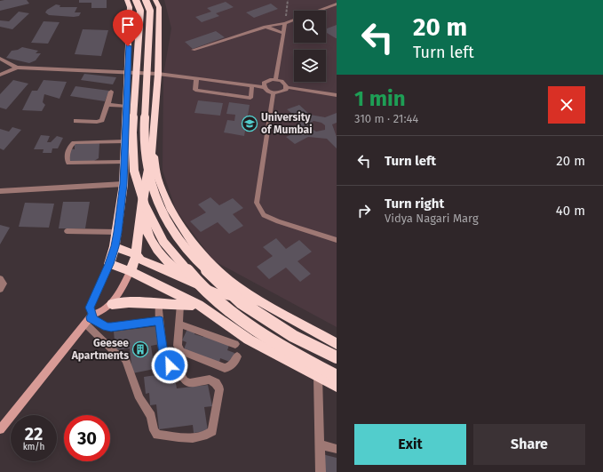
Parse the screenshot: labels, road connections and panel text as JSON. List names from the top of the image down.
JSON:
{
  "places": {
    "school or university": ["University of Mumbai"],
    "building": ["Geesee Apartments"]
  },
  "page": {
    "turn": ["20 m", "Turn left"],
    "heading": ["1 min", "310 m · 21:44"],
    "list": [
      {
        "name": "Turn left",
        "value": "20 m"
      },
      {
        "name": "Turn right",
        "note": "Vidya Nagari Marg",
        "value": "40 m"
      }
    ],
    "speed": "22 km/h",
    "limit": "30",
    "buttons": ["Exit", "Share"]
  }
}
